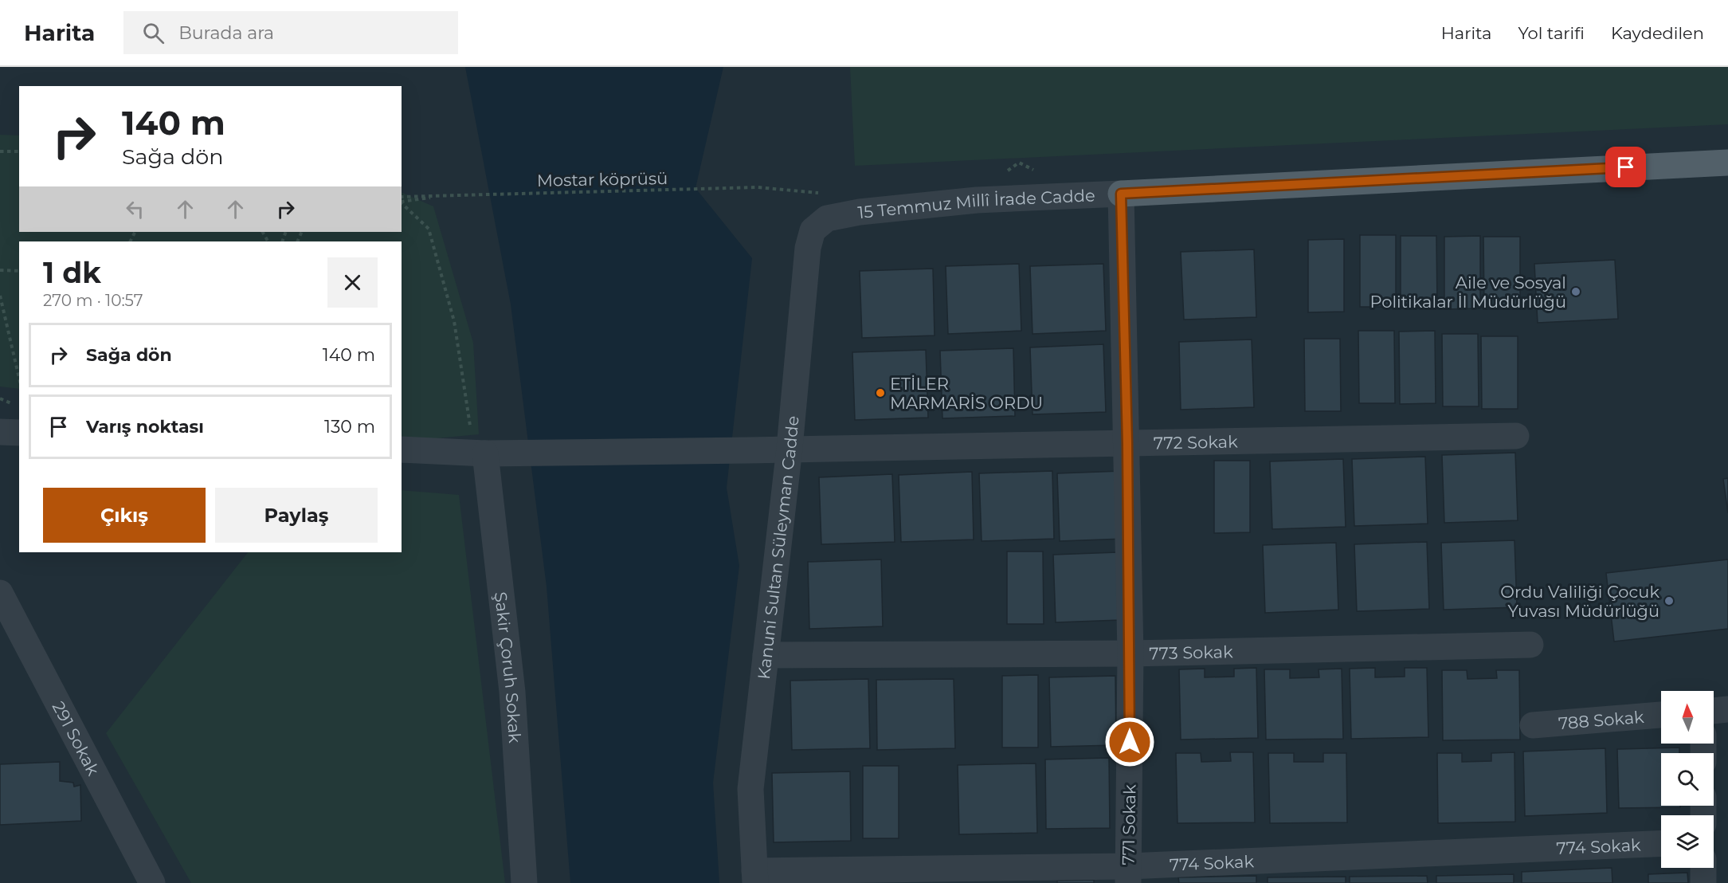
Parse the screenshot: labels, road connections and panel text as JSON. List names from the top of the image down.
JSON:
{
  "streets": {
    "main road": ["15 Temmuz Millî İrade Cadde"],
    "street": [
      "772 Sokak",
      "Kanuni Sultan Süleyman Cadde",
      "773 Sokak",
      "Şakir Çoruh Sokak",
      "788 Sokak",
      "291 Sokak",
      "771 Sokak",
      "774 Sokak"
    ],
    "path": ["Mostar köprüsü"]
  },
  "crossings": [
    ["15 Temmuz Millî İrade Cadde", "Kanuni Sultan Süleyman Cadde"],
    ["15 Temmuz Millî İrade Cadde", "771 Sokak"],
    ["772 Sokak", "Kanuni Sultan Süleyman Cadde"],
    ["772 Sokak", "Şakir Çoruh Sokak"],
    ["772 Sokak", "771 Sokak"],
    ["Kanuni Sultan Süleyman Cadde", "773 Sokak"],
    ["Kanuni Sultan Süleyman Cadde", "774 Sokak"],
    ["773 Sokak", "771 Sokak"],
    ["771 Sokak", "774 Sokak"]
  ],
  "places": ["Aile ve Sosyal Politikalar İl Müdürlüğü", "ETİLER MARMARİS ORDU", "Ordu Valiliği Çocuk Yuvası Müdürlüğü"],
  "north": "top",
  "page": {
    "header": "Harita",
    "search": "Burada ara",
    "nav": ["Harita", "Yol tarifi", "Kaydedilen"],
    "turn": ["140 m", "Sağa dön"],
    "heading": ["1 dk", "270 m · 10:57"],
    "list": [
      {
        "name": "Sağa dön",
        "value": "140 m"
      },
      {
        "name": "Varış noktası",
        "value": "130 m"
      }
    ],
    "buttons": ["Çıkış", "Paylaş"]
  }
}
